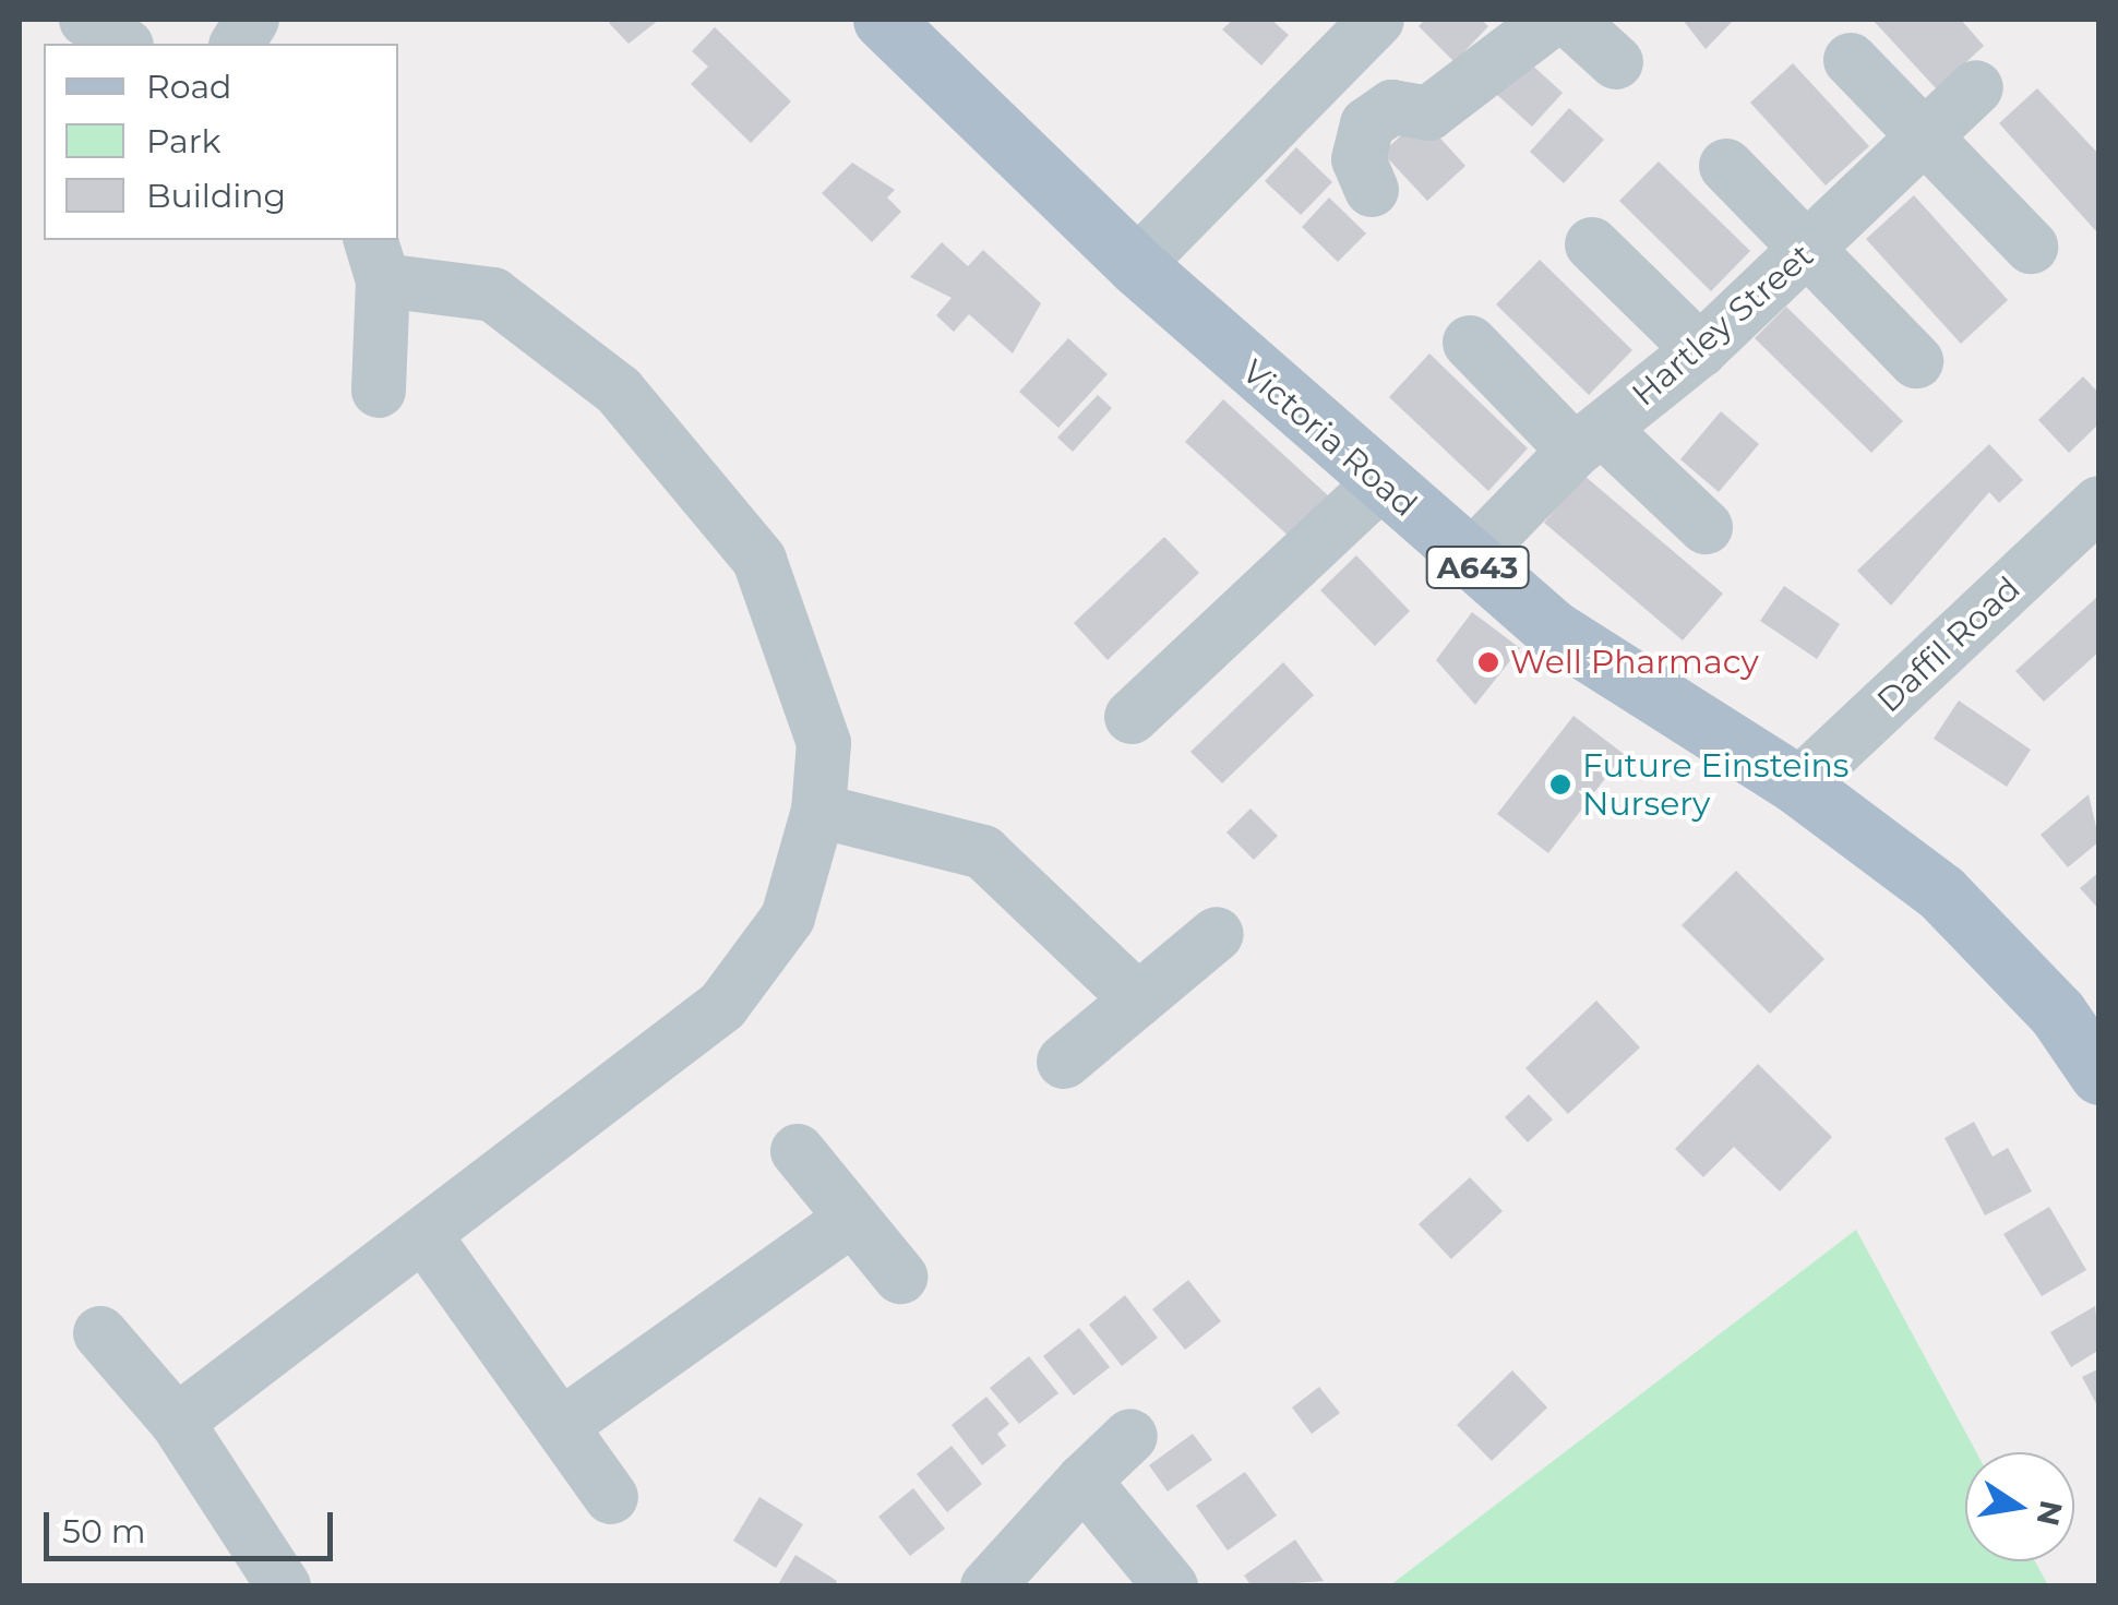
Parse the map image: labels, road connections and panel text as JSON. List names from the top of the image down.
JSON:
{
  "streets": {
    "main road": ["Victoria Road", "A643"],
    "street": ["Hartley Street", "Daffil Road"]
  },
  "crossings": [
    ["Hartley Street", "Victoria Road"],
    ["Victoria Road", "Daffil Road"]
  ],
  "places": ["Well Pharmacy", "Future Einsteins Nursery"],
  "legend": ["Road", "Park", "Building"],
  "scale_bar": "50 m",
  "north": "right"
}
